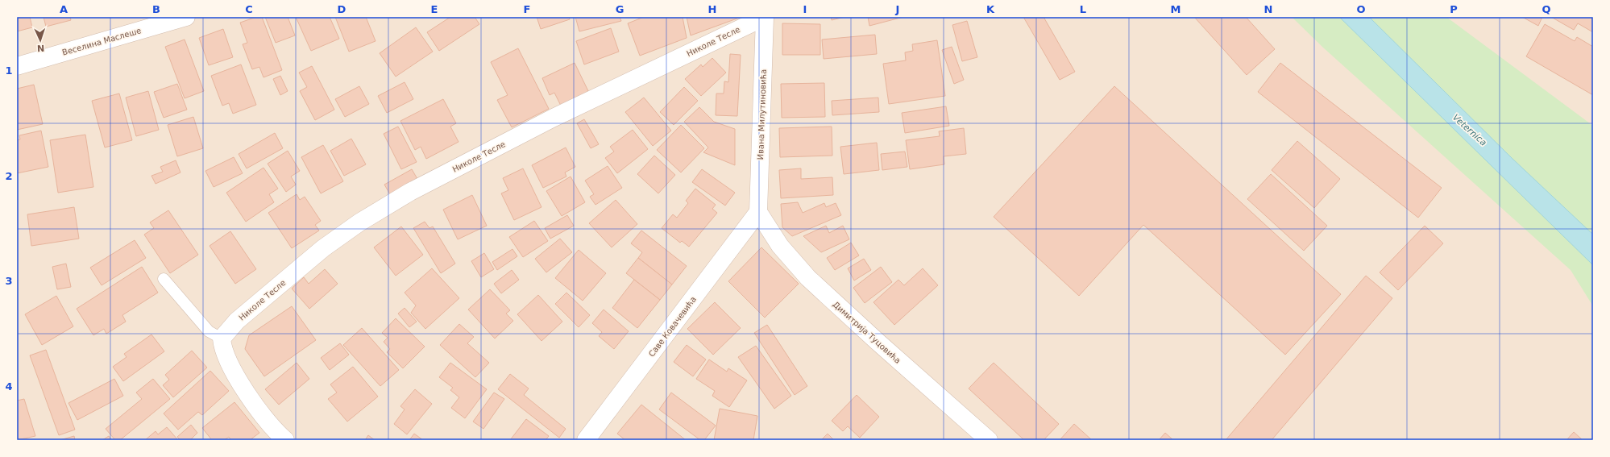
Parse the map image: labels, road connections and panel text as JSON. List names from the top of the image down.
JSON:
{
  "streets": {
    "street": [
      "Веселина Маслеше",
      "Николе Тесле",
      "Ивана Милутиновића",
      "Саве Ковачевића",
      "Димитрија Туцовића"
    ]
  },
  "crossings": [
    ["Николе Тесле", "Ивана Милутиновића"],
    ["Ивана Милутиновића", "Саве Ковачевића"],
    ["Ивана Милутиновића", "Димитрија Туцовића"],
    ["Саве Ковачевића", "Димитрија Туцовића"]
  ],
  "water": ["Veternica"],
  "north": "bottom",
  "grid": {
    "columns": [
      "A",
      "B",
      "C",
      "D",
      "E",
      "F",
      "G",
      "H",
      "I",
      "J",
      "K",
      "L",
      "M",
      "N",
      "O",
      "P",
      "Q"
    ],
    "rows": [
      "1",
      "2",
      "3",
      "4"
    ]
  }
}
